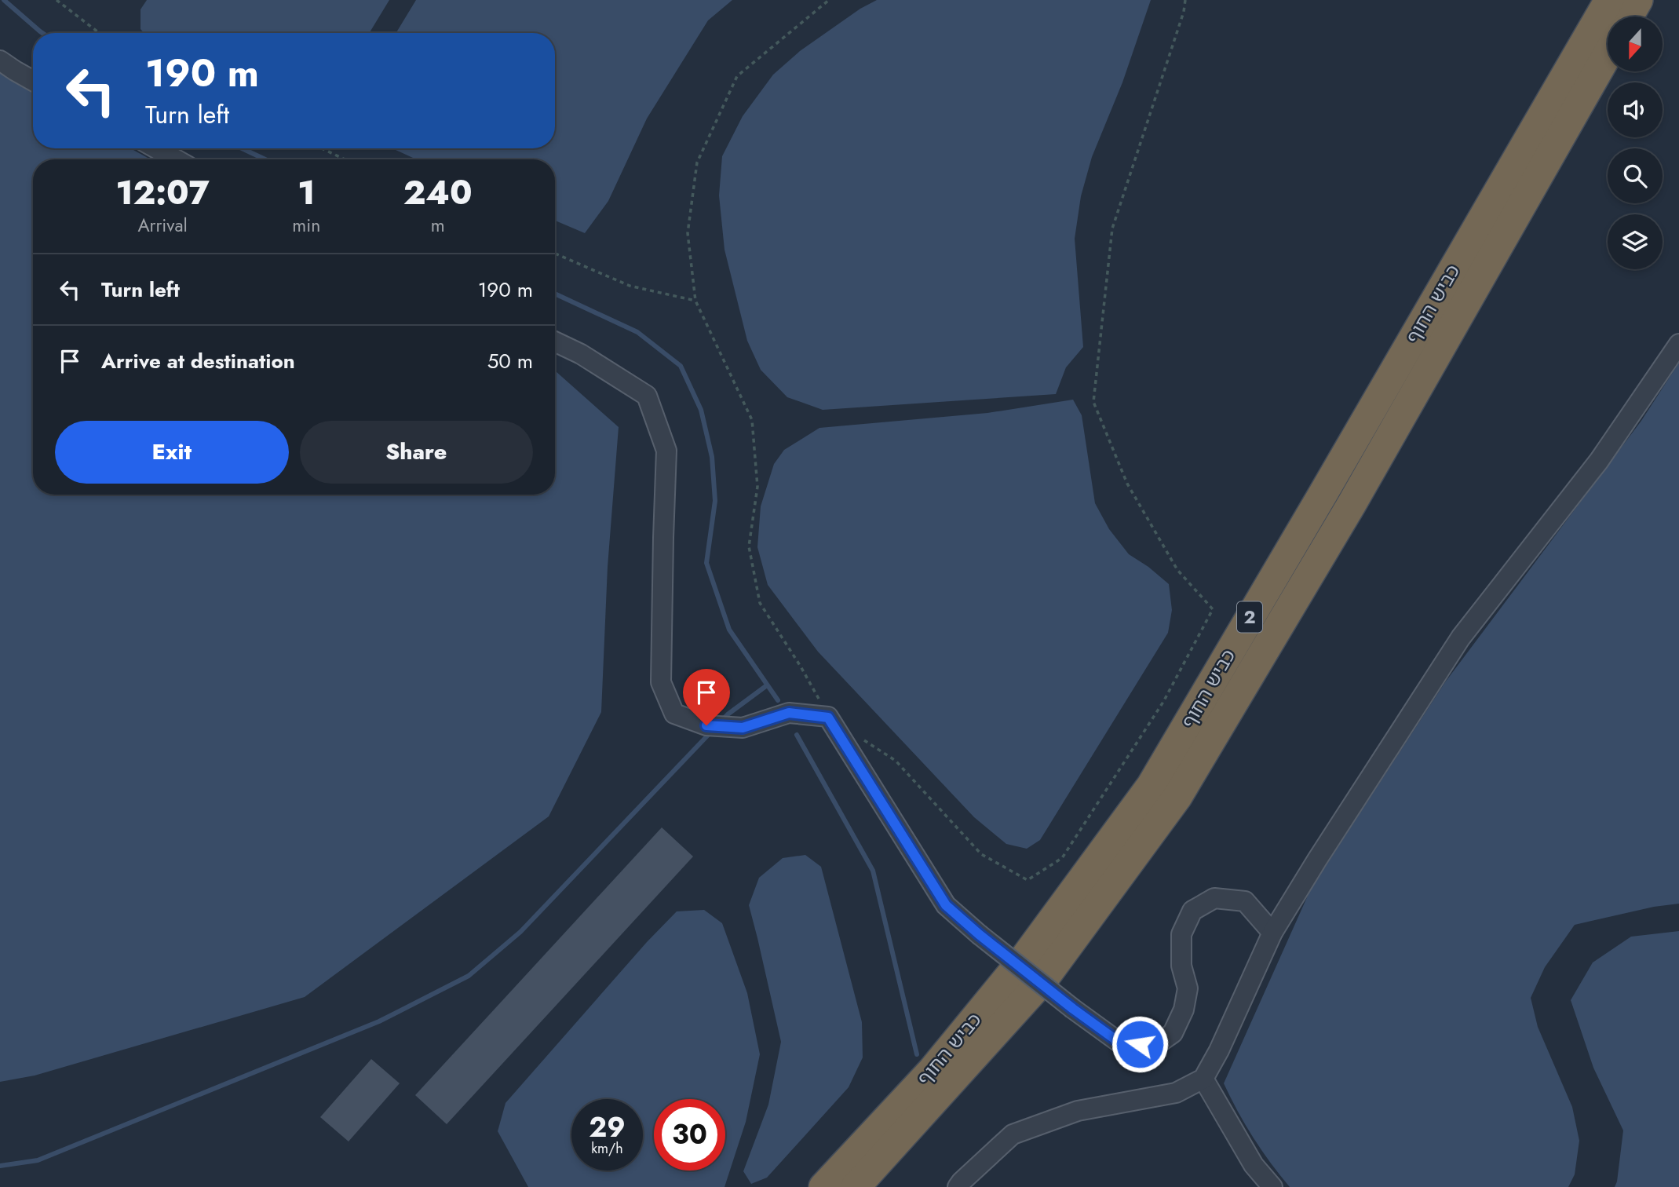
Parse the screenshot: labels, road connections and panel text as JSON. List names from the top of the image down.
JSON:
{
  "streets": {
    "highway": ["כביש החוף", "2"]
  },
  "north": "bottom",
  "page": {
    "turn": ["190 m", "Turn left"],
    "eta": [
      "12:07",
      "Arrival",
      "1",
      "min",
      "240",
      "m"
    ],
    "list": [
      {
        "name": "Turn left",
        "value": "190 m"
      },
      {
        "name": "Arrive at destination",
        "value": "50 m"
      }
    ],
    "buttons": ["Exit", "Share"],
    "speed": "29 km/h",
    "limit": "30"
  }
}
